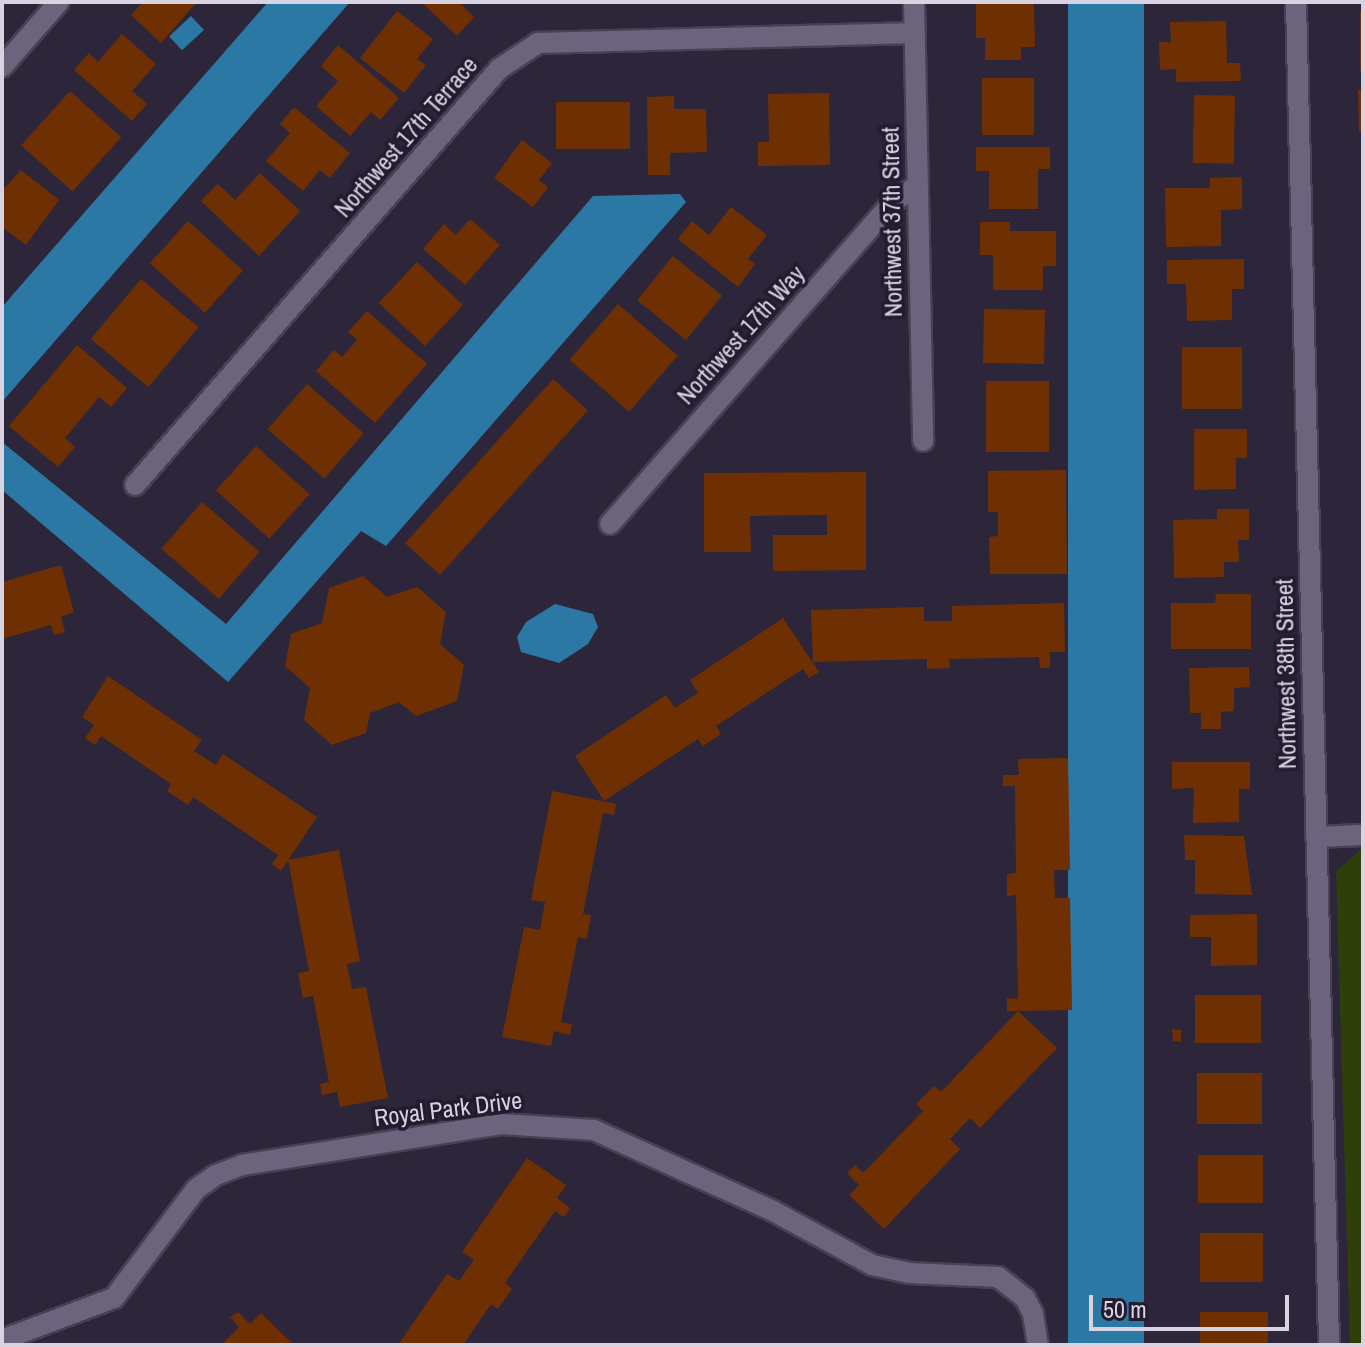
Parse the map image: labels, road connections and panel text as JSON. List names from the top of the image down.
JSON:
{
  "streets": {
    "street": [
      "Northwest 17th Terrace",
      "Northwest 37th Street",
      "Northwest 17th Way",
      "Northwest 38th Street",
      "Royal Park Drive"
    ]
  },
  "crossings": [
    ["Northwest 17th Terrace", "Northwest 37th Street"],
    ["Northwest 37th Street", "Northwest 17th Way"]
  ],
  "scale_bar": "50 m"
}
